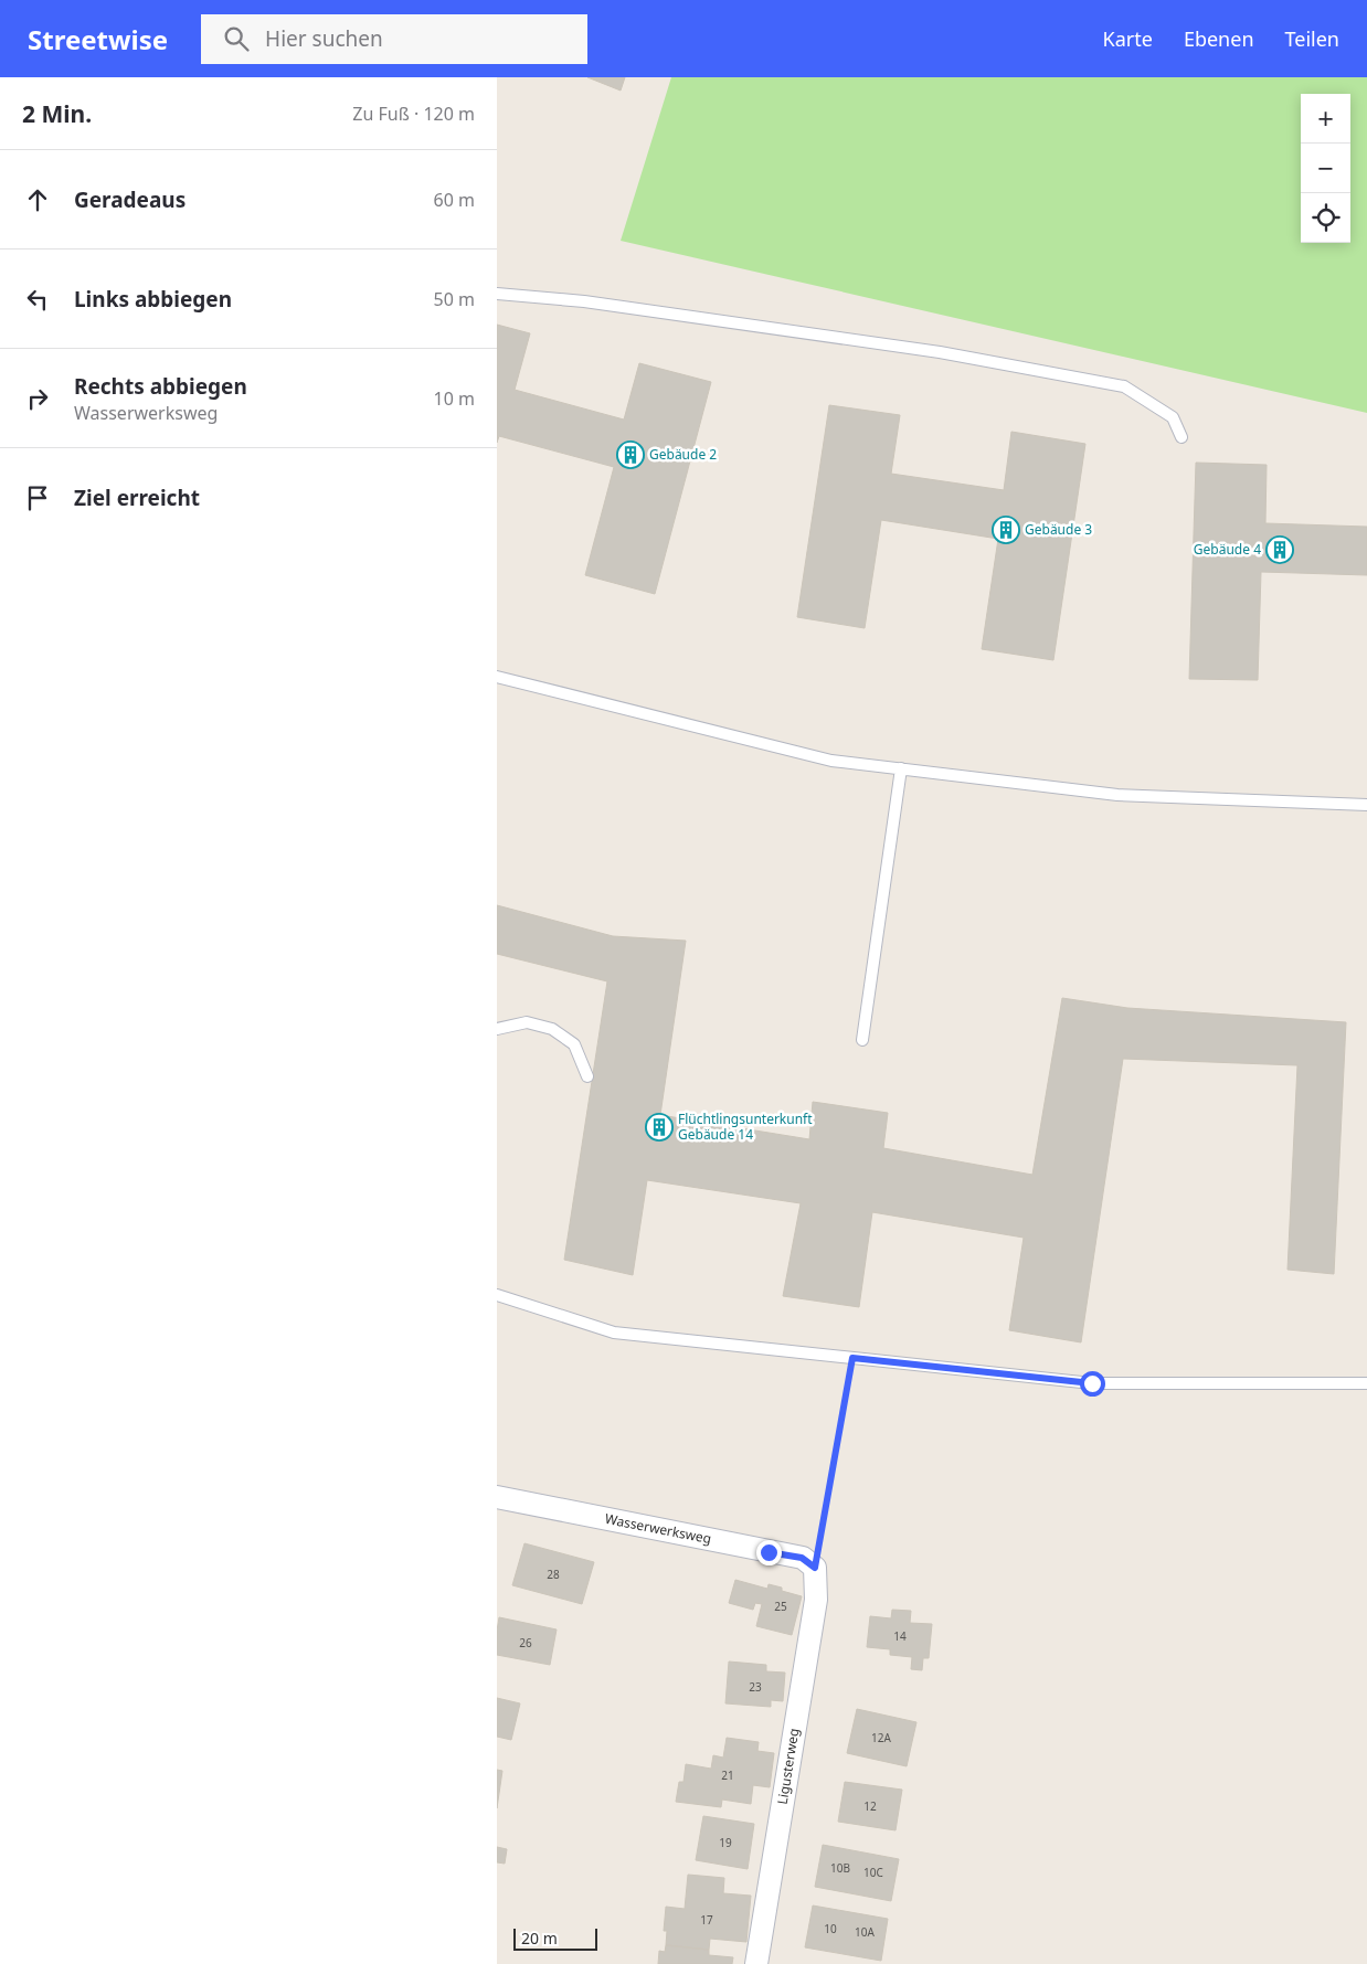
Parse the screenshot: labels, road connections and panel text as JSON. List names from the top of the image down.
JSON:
{
  "streets": {
    "street": ["Wasserwerksweg", "Ligusterweg"]
  },
  "crossings": [
    ["Wasserwerksweg", "Ligusterweg"]
  ],
  "places": {
    "building": [
      "Gebäude 2",
      "Gebäude 3",
      "Gebäude 4",
      "Flüchtlingsunterkunft Gebäude 14"
    ]
  },
  "house_numbers": [
    "28",
    "25",
    "14",
    "26",
    "23",
    "12A",
    "21",
    "12",
    "19",
    "10B",
    "10C",
    "17",
    "10",
    "10A"
  ],
  "scale_bar": "20 m",
  "page": {
    "header": "Streetwise",
    "search": "Hier suchen",
    "nav": ["Karte", "Ebenen", "Teilen"],
    "heading": ["2 Min.", "Zu Fuß · 120 m"],
    "map_buttons": ["+", "−"],
    "list": [
      ["Geradeaus", "60 m"],
      ["Links abbiegen", "50 m"],
      ["Rechts abbiegen", "Wasserwerksweg", "10 m"],
      "Ziel erreicht"
    ],
    "scale": "20 m"
  }
}
